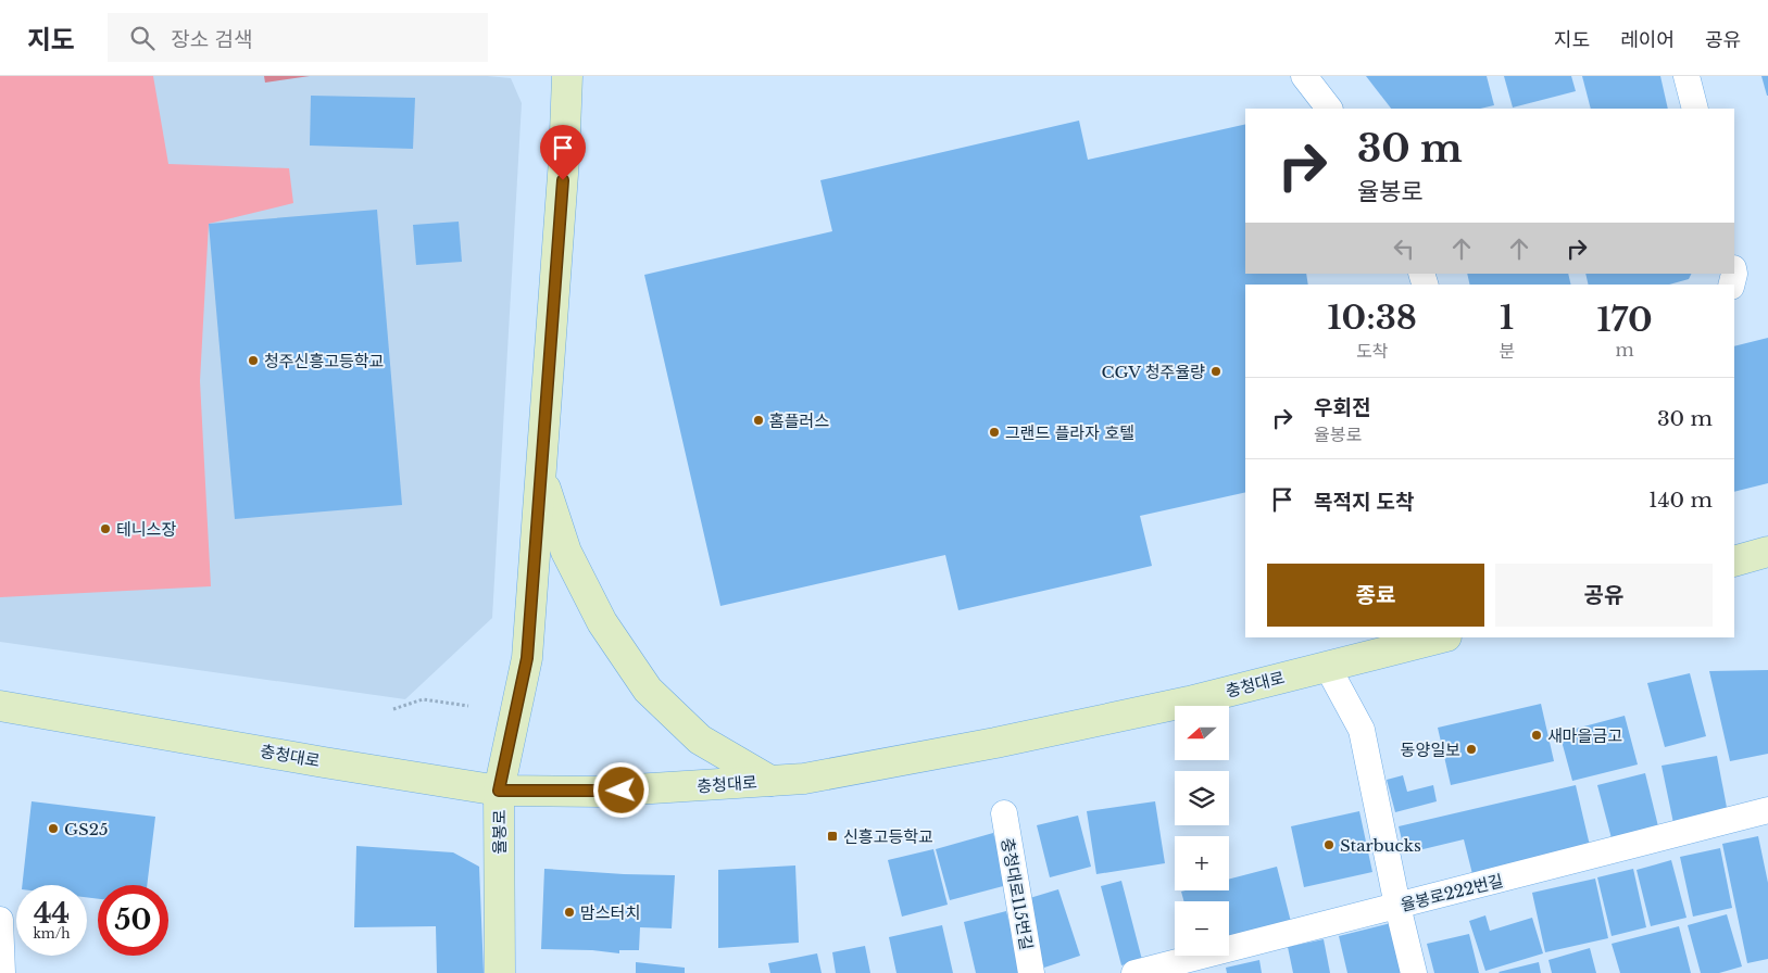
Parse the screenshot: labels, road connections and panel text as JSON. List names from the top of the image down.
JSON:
{
  "streets": {
    "main road": ["충청대로", "율봉로"],
    "street": ["율봉로222번길", "충청대로115번길"]
  },
  "crossings": [
    ["충청대로", "율봉로"]
  ],
  "places": {
    "other": [
      "청주신흥고등학교",
      "CGV 청주율량",
      "홈플러스",
      "그랜드 플라자 호텔",
      "테니스장",
      "새마을금고",
      "동양일보",
      "GS25",
      "Starbucks",
      "맘스터치"
    ],
    "transit": ["신흥고등학교"]
  },
  "north": "left",
  "page": {
    "header": "지도",
    "search": "장소 검색",
    "nav": ["지도", "레이어", "공유"],
    "turn": ["30 m", "율봉로"],
    "eta": [
      "10:38",
      "도착",
      "1",
      "분",
      "170",
      "m"
    ],
    "list": [
      {
        "name": "우회전",
        "note": "율봉로",
        "value": "30 m"
      },
      {
        "name": "목적지 도착",
        "value": "140 m"
      }
    ],
    "buttons": ["종료", "공유"],
    "map_buttons": ["+", "−"],
    "speed": "44 km/h",
    "limit": "50"
  }
}
